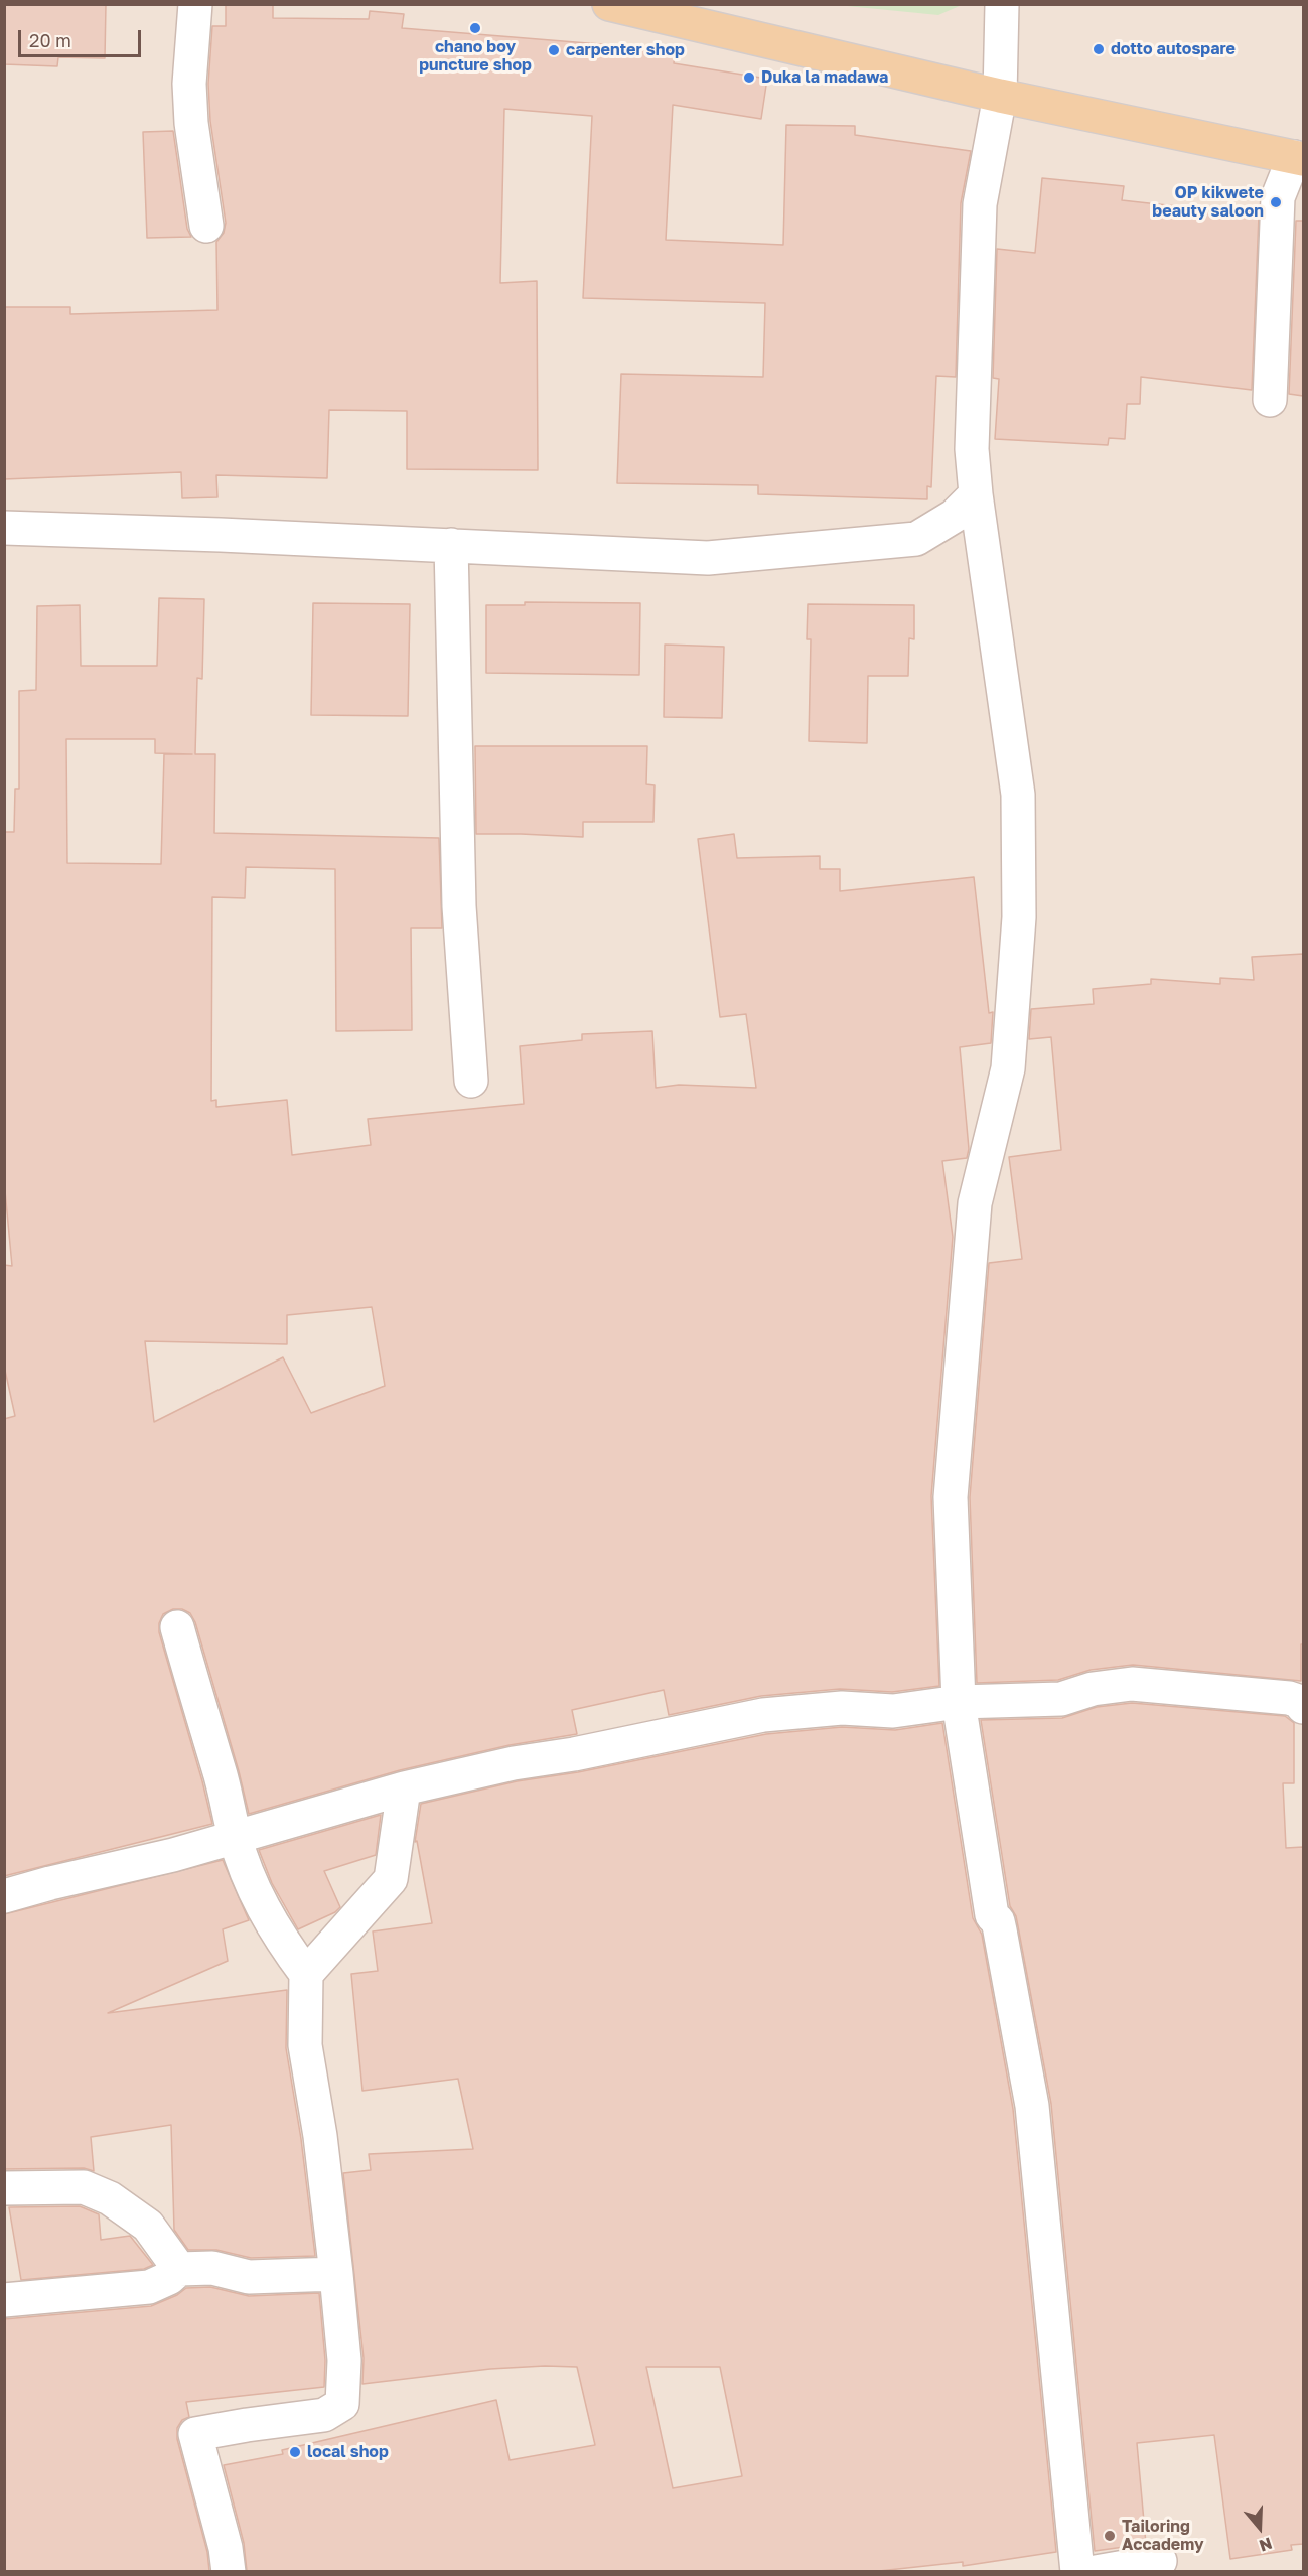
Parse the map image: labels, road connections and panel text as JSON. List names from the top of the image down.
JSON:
{
  "places": [
    "chano boy puncture shop",
    "dotto autospare",
    "carpenter shop",
    "Duka la madawa",
    "OP kikwete beauty saloon",
    "local shop",
    "Tailoring Accademy"
  ],
  "scale_bar": "20 m",
  "north": "bottom"
}
